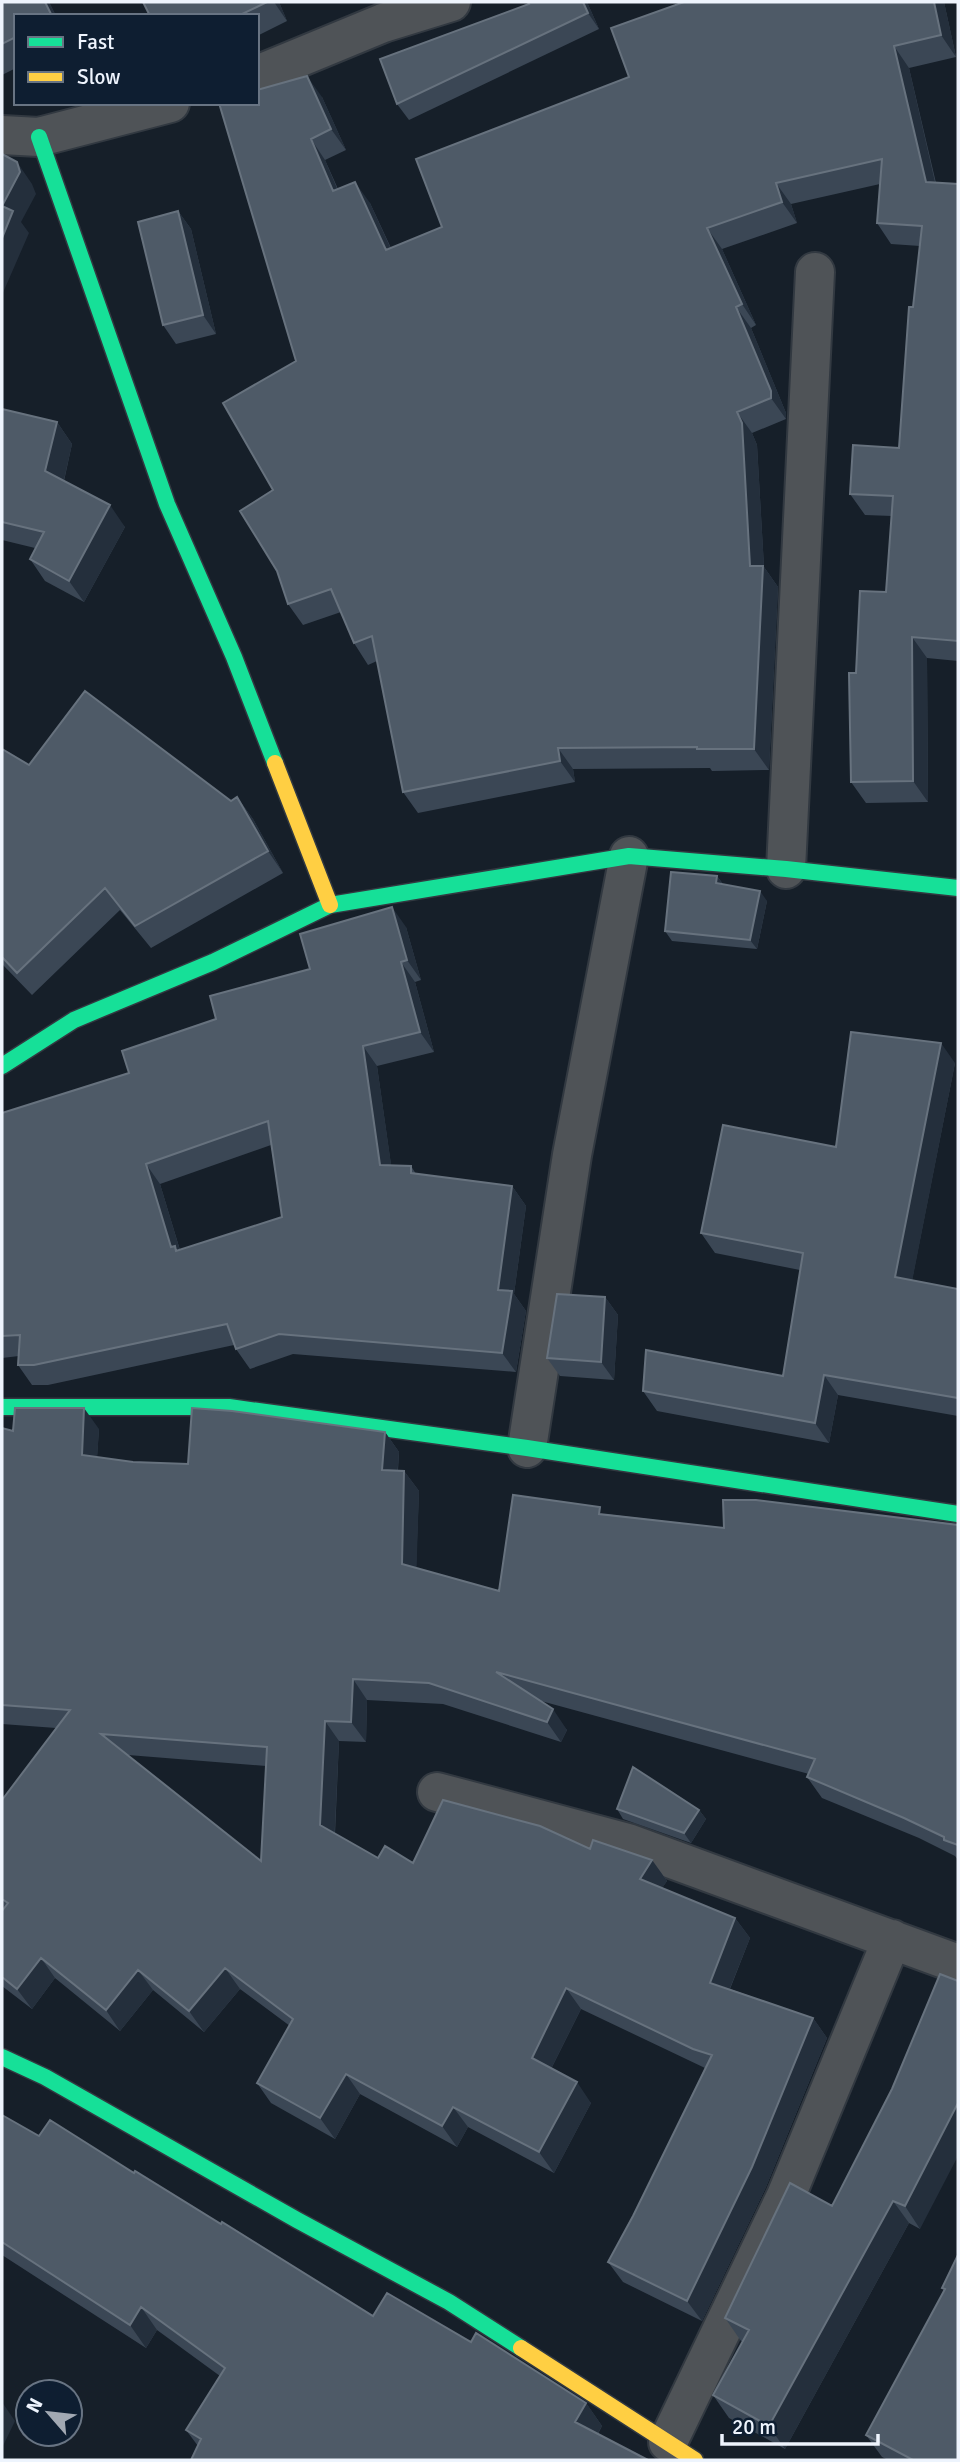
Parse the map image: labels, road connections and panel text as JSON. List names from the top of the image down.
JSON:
{
  "legend": ["Fast", "Slow"],
  "scale_bar": "20 m",
  "north": "top left"
}
